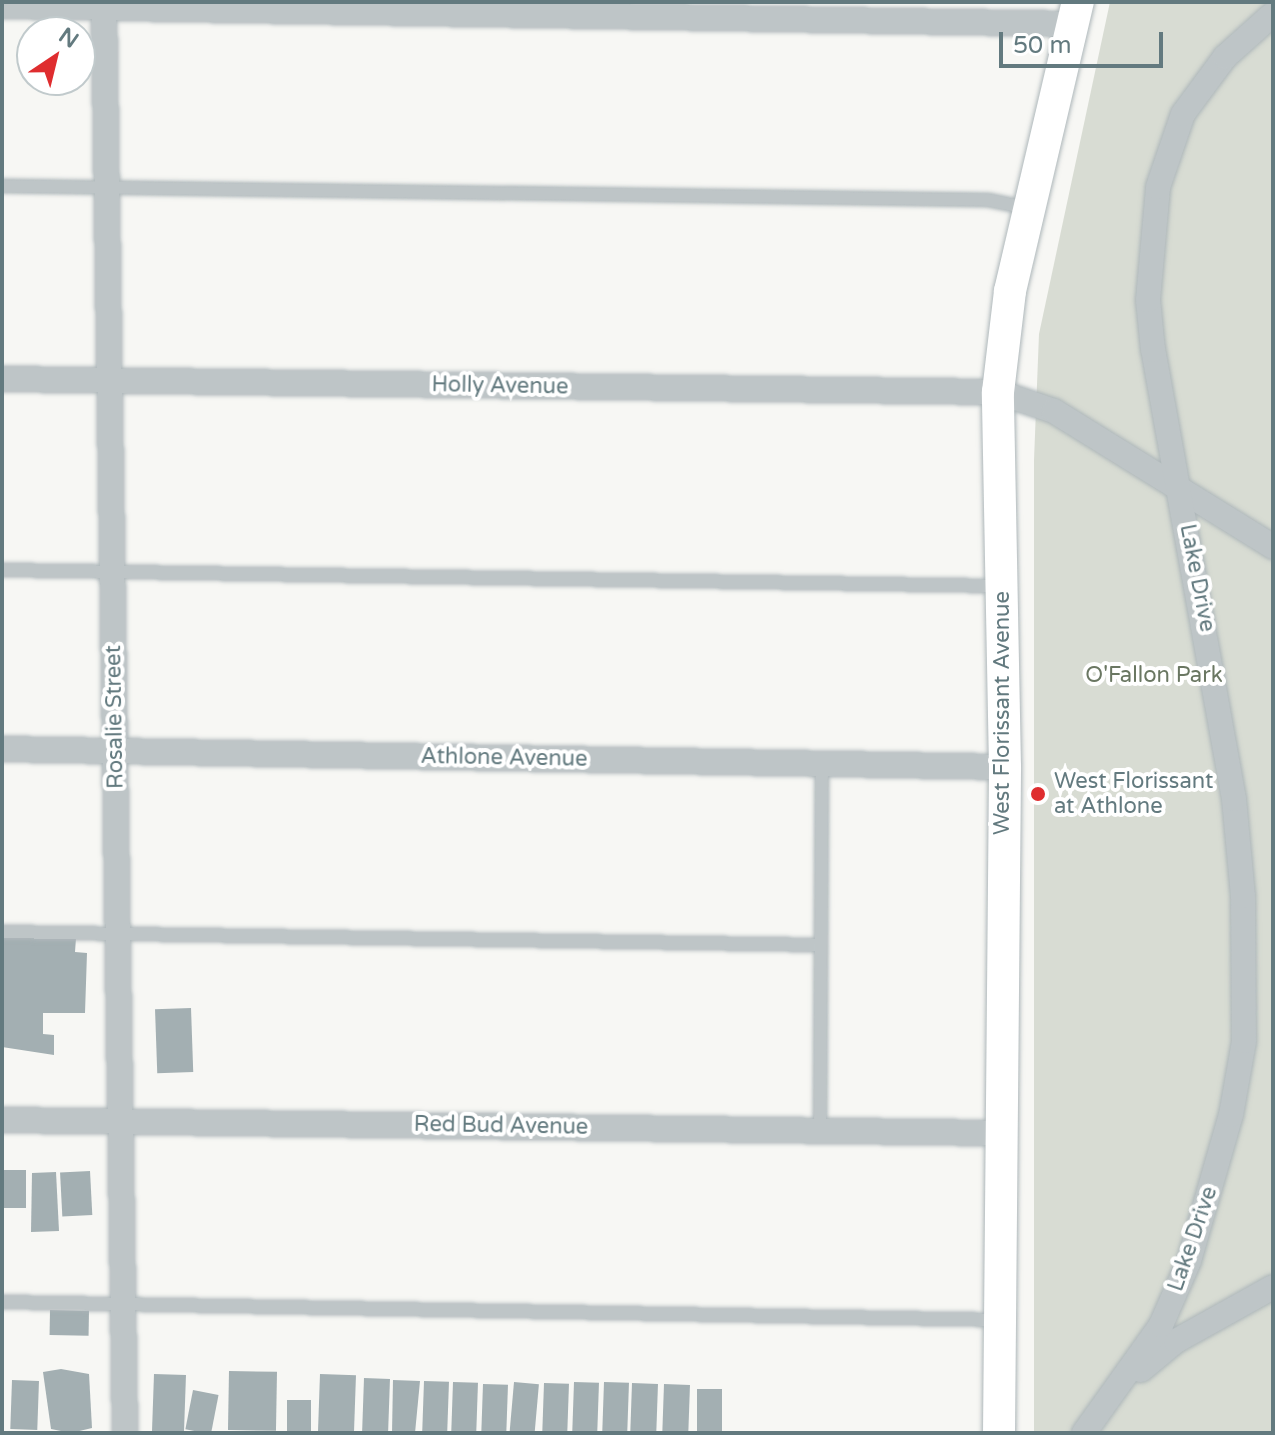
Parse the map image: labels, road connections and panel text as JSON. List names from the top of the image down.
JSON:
{
  "streets": {
    "main road": ["West Florissant Avenue"],
    "street": [
      "Holly Avenue",
      "Lake Drive",
      "Rosalie Street",
      "Athlone Avenue",
      "Red Bud Avenue"
    ]
  },
  "crossings": [
    ["Holly Avenue", "Lake Drive"],
    ["Holly Avenue", "West Florissant Avenue"],
    ["Holly Avenue", "Rosalie Street"],
    ["West Florissant Avenue", "Athlone Avenue"],
    ["West Florissant Avenue", "Red Bud Avenue"],
    ["Rosalie Street", "Athlone Avenue"],
    ["Rosalie Street", "Red Bud Avenue"]
  ],
  "parks": ["O'Fallon Park"],
  "places": ["West Florissant at Athlone"],
  "scale_bar": "50 m",
  "north": "top right"
}
